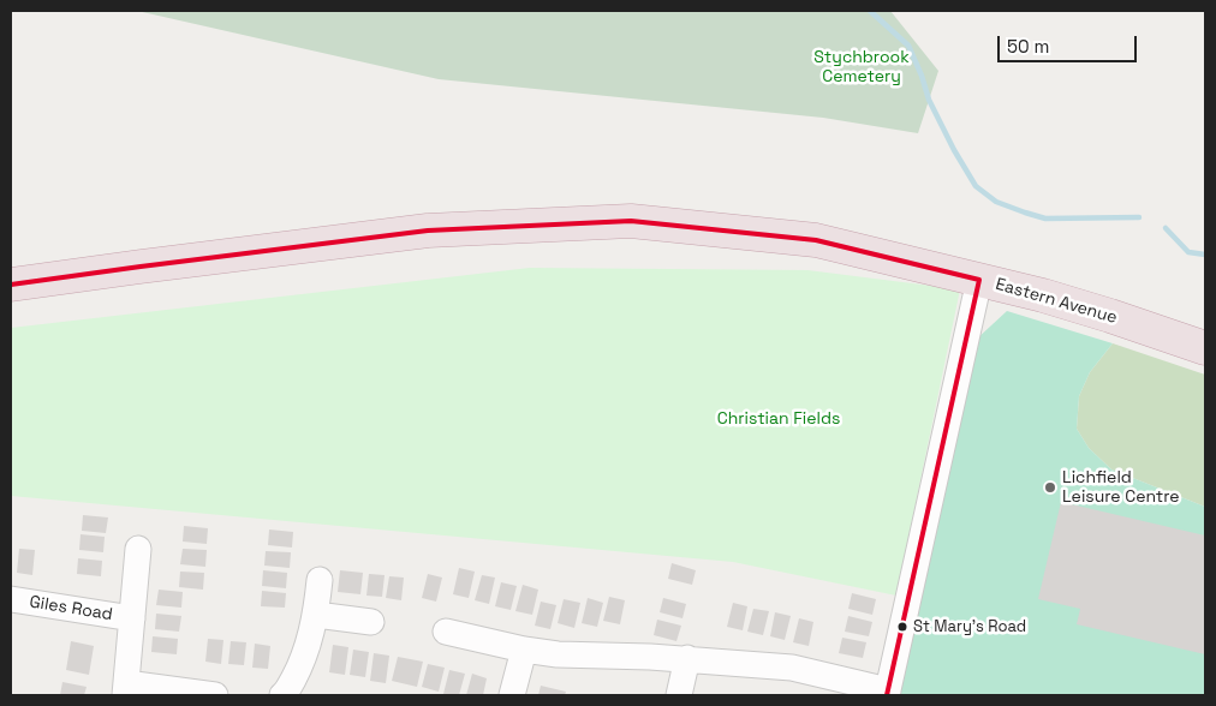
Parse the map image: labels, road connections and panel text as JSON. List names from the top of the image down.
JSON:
{
  "streets": {
    "highway": ["Eastern Avenue"],
    "street": ["Giles Road"]
  },
  "parks": ["Stychbrook Cemetery", "Christian Fields"],
  "places": ["Lichfield Leisure Centre", "St Mary's Road"],
  "scale_bar": "50 m"
}
